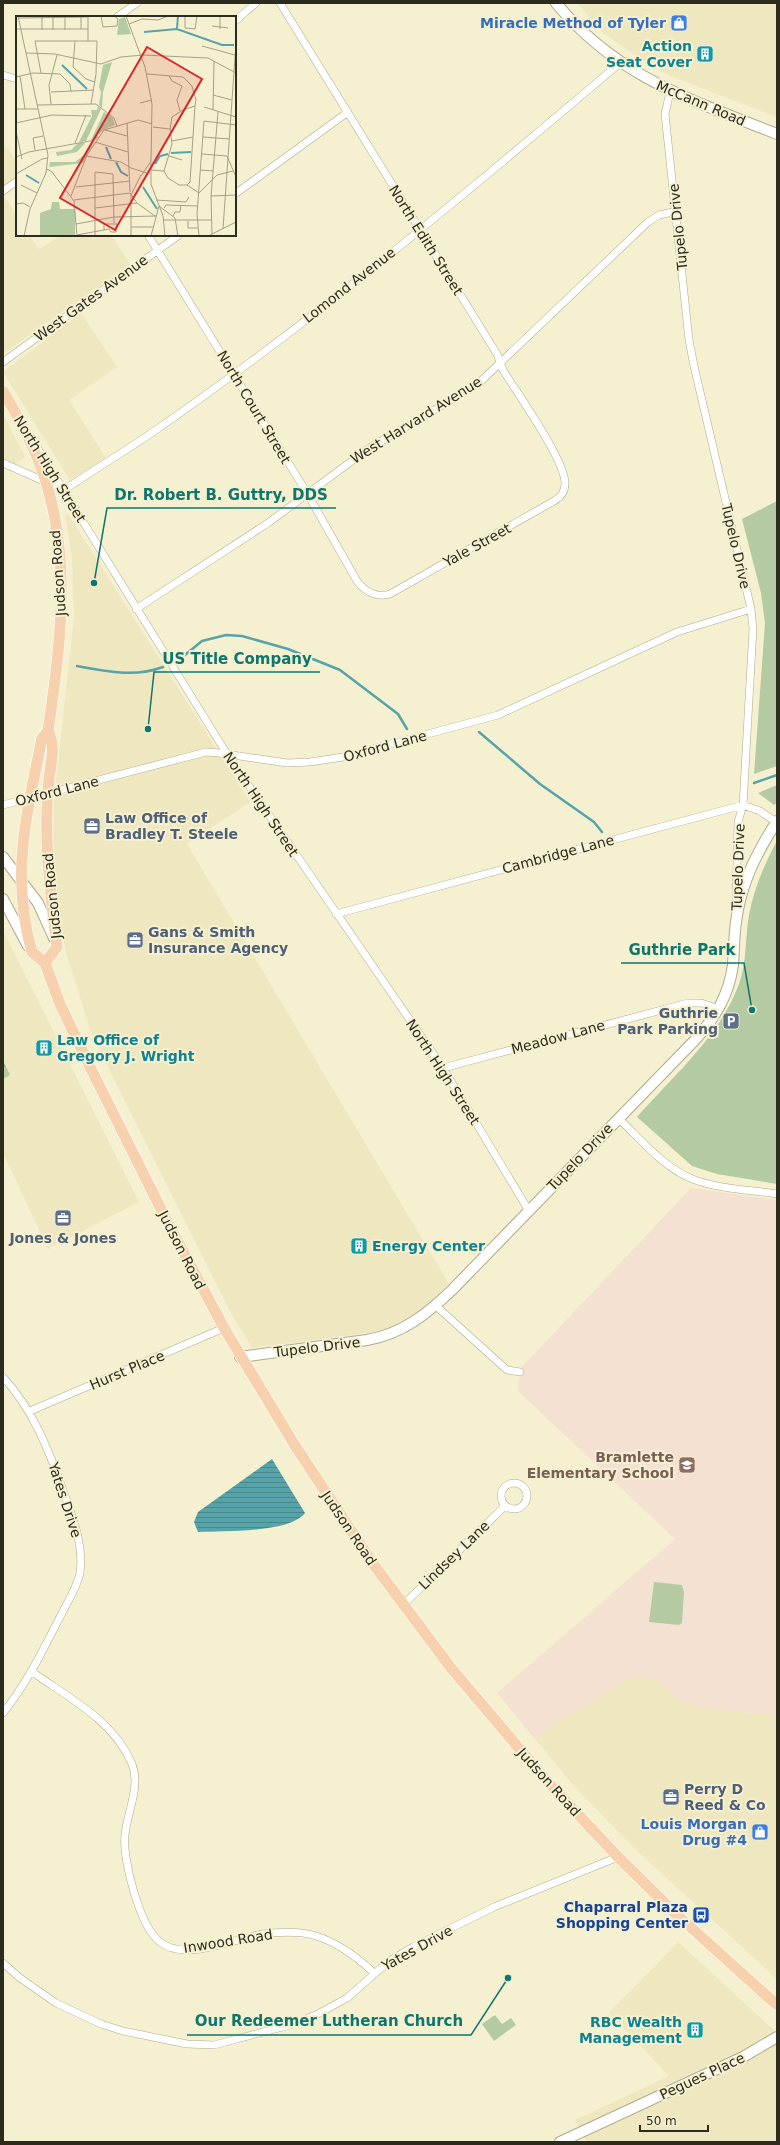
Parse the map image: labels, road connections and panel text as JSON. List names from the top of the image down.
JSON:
{
  "streets": {
    "main road": ["North High Street", "Judson Road"],
    "street": [
      "McCann Road",
      "Tupelo Drive",
      "North Edith Street",
      "Lomond Avenue",
      "West Gates Avenue",
      "North Court Street",
      "West Harvard Avenue",
      "Yale Street",
      "Oxford Lane",
      "Cambridge Lane",
      "Meadow Lane",
      "Hurst Place",
      "Yates Drive",
      "Lindsey Lane",
      "Inwood Road",
      "Pegues Place"
    ]
  },
  "crossings": [
    ["McCann Road", "Tupelo Drive"],
    ["McCann Road", "Lomond Avenue"],
    ["Tupelo Drive", "West Harvard Avenue"],
    ["Tupelo Drive", "North High Street"],
    ["Tupelo Drive", "Judson Road"],
    ["Tupelo Drive", "Oxford Lane"],
    ["Tupelo Drive", "Cambridge Lane"],
    ["Tupelo Drive", "Meadow Lane"],
    ["North Edith Street", "Lomond Avenue"],
    ["North Edith Street", "West Harvard Avenue"],
    ["North Edith Street", "Yale Street"],
    ["Lomond Avenue", "North Court Street"],
    ["Lomond Avenue", "North High Street"],
    ["West Gates Avenue", "North Court Street"],
    ["North Court Street", "West Harvard Avenue"],
    ["North Court Street", "Yale Street"],
    ["West Harvard Avenue", "North High Street"],
    ["North High Street", "Judson Road"],
    ["North High Street", "Oxford Lane"],
    ["North High Street", "Cambridge Lane"],
    ["North High Street", "Meadow Lane"],
    ["Judson Road", "Oxford Lane"],
    ["Judson Road", "Hurst Place"],
    ["Judson Road", "Yates Drive"],
    ["Judson Road", "Lindsey Lane"],
    ["Hurst Place", "Yates Drive"],
    ["Yates Drive", "Inwood Road"]
  ],
  "places": {
    "shop": ["Miracle Method of Tyler", "Louis Morgan Drug #4"],
    "building": [
      "Action Seat Cover",
      "Law Office of Gregory J. Wright",
      "Energy Center",
      "RBC Wealth Management"
    ],
    "other": [
      "Dr. Robert B. Guttry, DDS",
      "US Title Company",
      "Guthrie Park",
      "Our Redeemer Lutheran Church"
    ],
    "office": [
      "Law Office of Bradley T. Steele",
      "Gans & Smith Insurance Agency",
      "Jones & Jones",
      "Perry D Reed & Co"
    ],
    "parking": ["Guthrie Park Parking"],
    "school or university": ["Bramlette Elementary School"],
    "bus stop": ["Chaparral Plaza Shopping Center"]
  },
  "scale_bar": "50 m"
}
